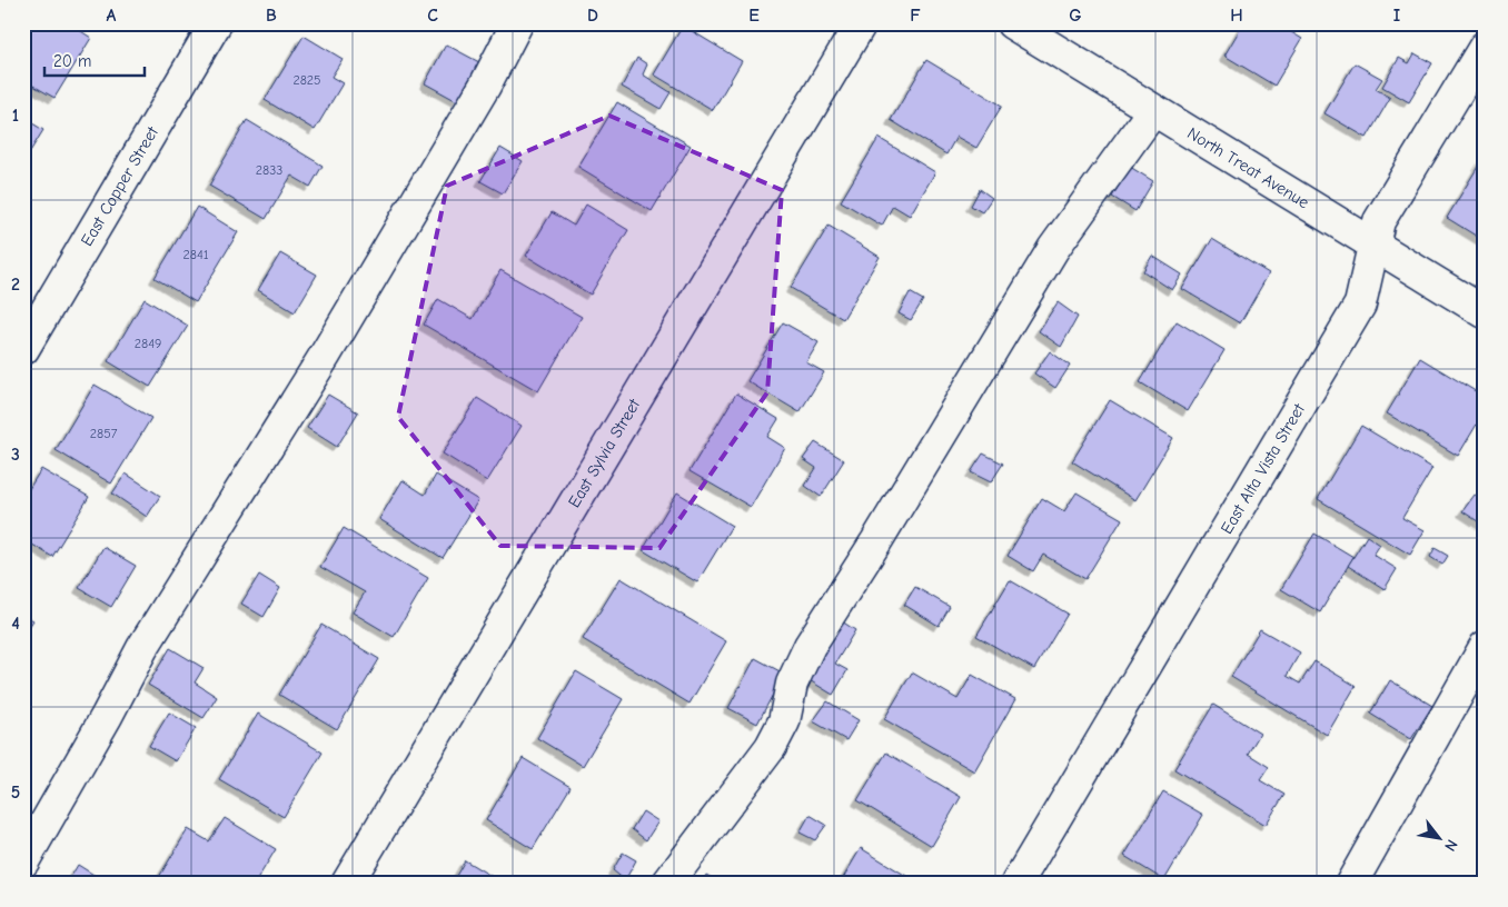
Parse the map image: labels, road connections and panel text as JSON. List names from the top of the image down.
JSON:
{
  "streets": {
    "street": [
      "North Treat Avenue",
      "East Copper Street",
      "East Sylvia Street",
      "East Alta Vista Street"
    ]
  },
  "crossings": [
    ["North Treat Avenue", "East Alta Vista Street"]
  ],
  "house_numbers": [
    "2825",
    "2833",
    "2841",
    "2849",
    "2857"
  ],
  "scale_bar": "20 m",
  "north": "bottom right",
  "grid": {
    "columns": [
      "A",
      "B",
      "C",
      "D",
      "E",
      "F",
      "G",
      "H",
      "I"
    ],
    "rows": [
      "1",
      "2",
      "3",
      "4",
      "5"
    ]
  }
}
